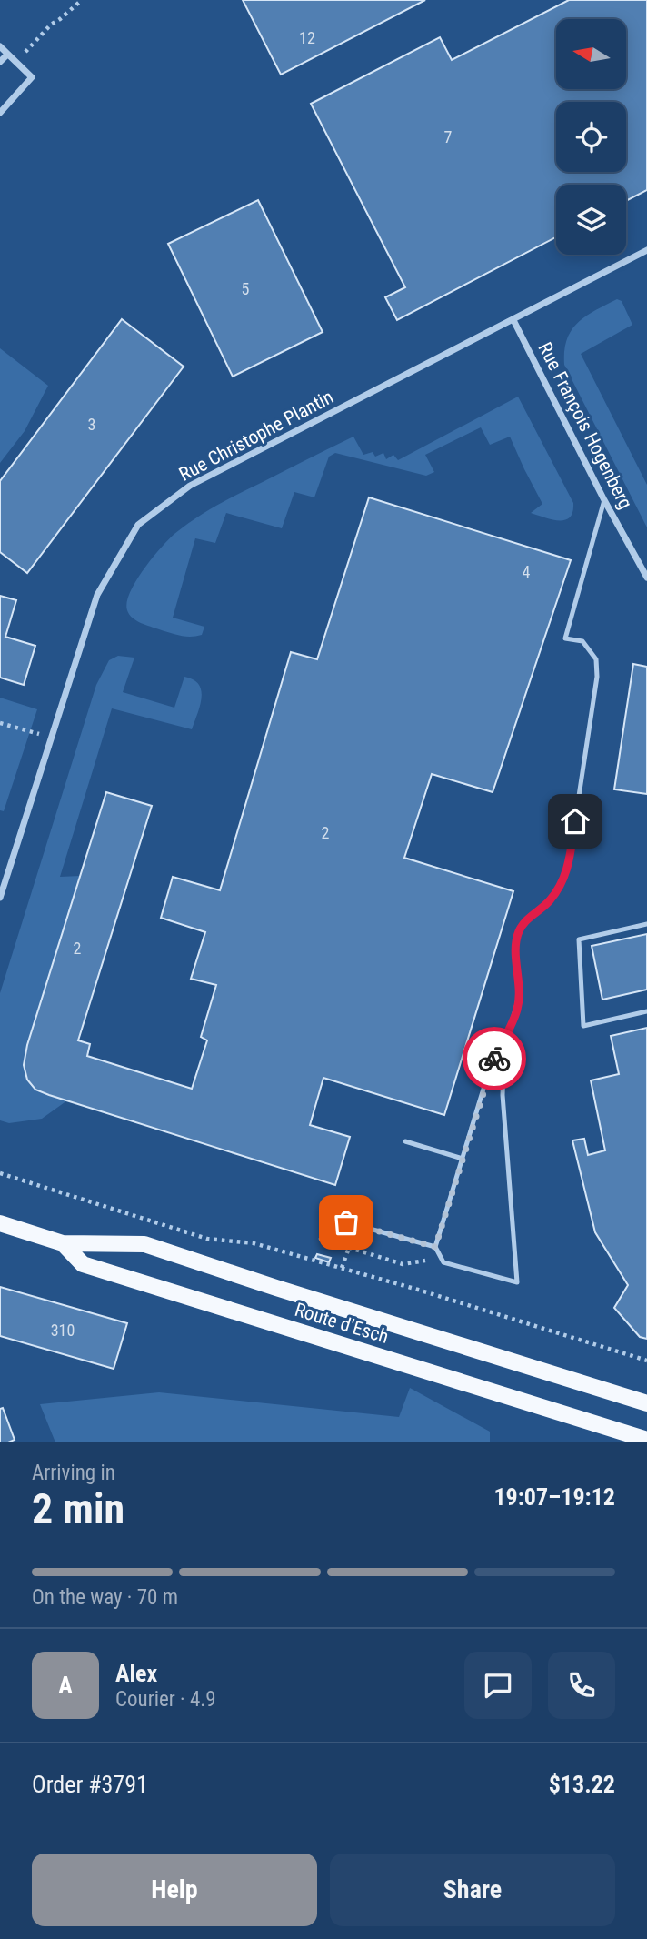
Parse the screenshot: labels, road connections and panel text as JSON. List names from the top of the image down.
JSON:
{
  "streets": {
    "main road": ["Route d'Esch"],
    "street": ["Rue François Hogenberg", "Rue Christophe Plantin"]
  },
  "crossings": [
    ["Rue François Hogenberg", "Rue Christophe Plantin"]
  ],
  "house_numbers": [
    "12",
    "7",
    "5",
    "3",
    "4",
    "2",
    "2",
    "310"
  ],
  "north": "left",
  "page": {
    "heading": ["2 min", "Arriving in", "19:07–19:12"],
    "panel": [
      "Alex",
      "Courier · 4.9",
      "Order #3791",
      "$13.22"
    ],
    "bar": "On the way · 70 m",
    "round": "A",
    "buttons": ["Help", "Share"]
  }
}
